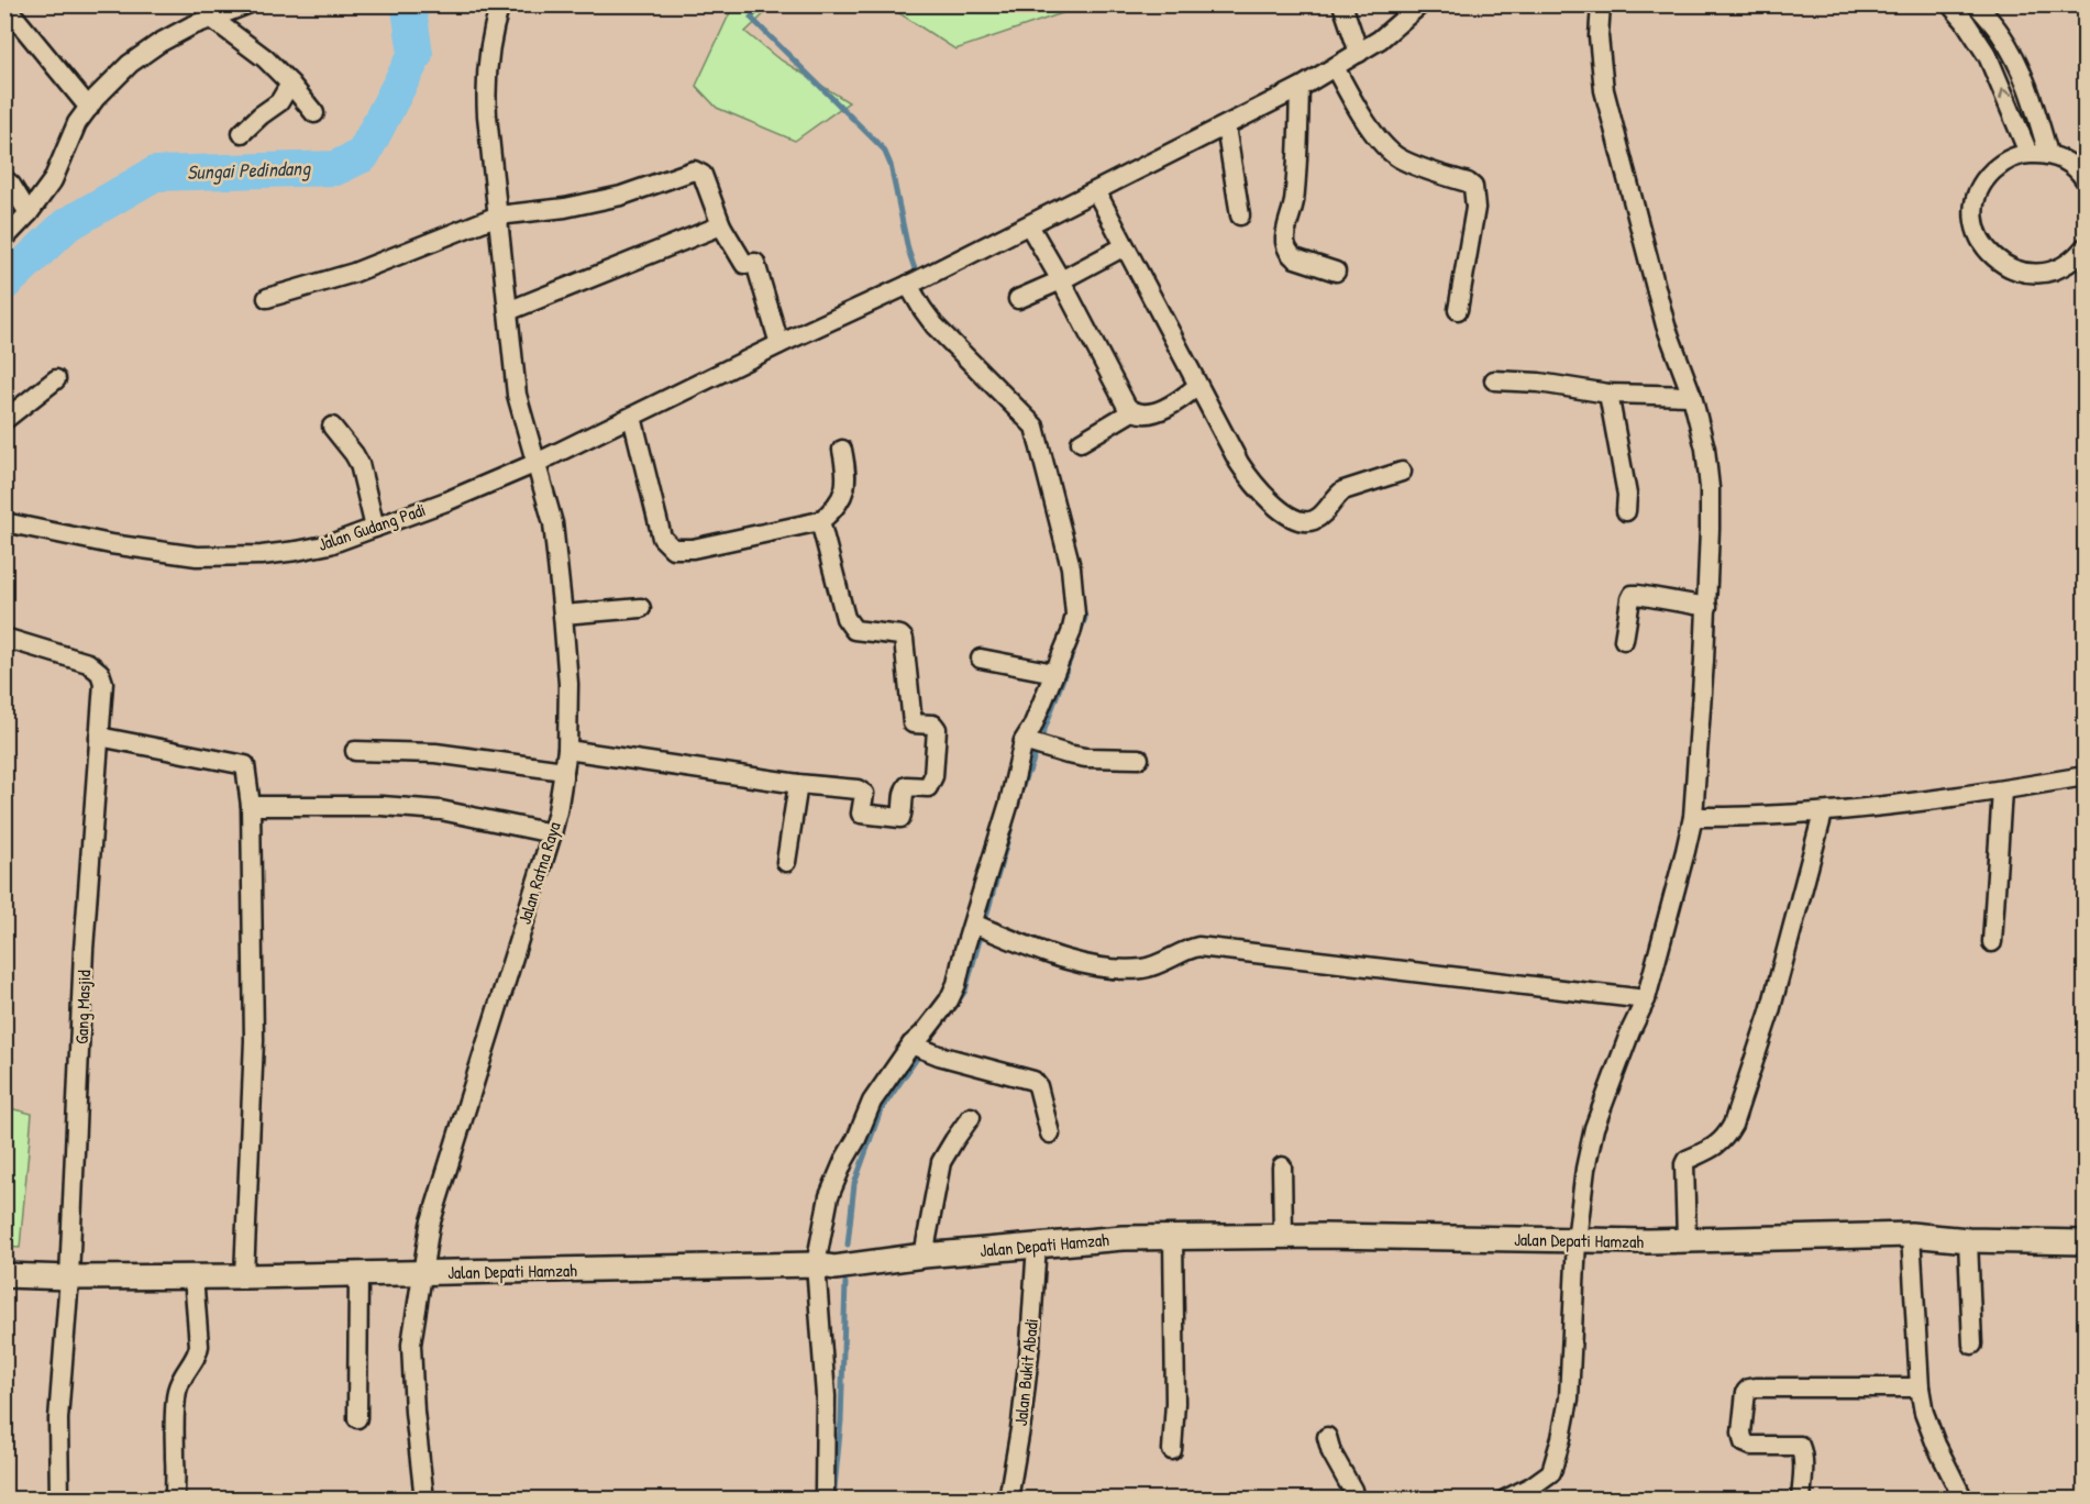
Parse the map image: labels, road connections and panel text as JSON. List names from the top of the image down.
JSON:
{
  "streets": {
    "main road": ["Jalan Depati Hamzah"],
    "street": [
      "Jalan Gudang Padi",
      "Jalan Ratna Raya",
      "Gang Masjid",
      "Jalan Bukit Abadi"
    ]
  },
  "crossings": [
    ["Jalan Gudang Padi", "Jalan Ratna Raya"],
    ["Jalan Ratna Raya", "Jalan Depati Hamzah"],
    ["Gang Masjid", "Jalan Depati Hamzah"],
    ["Jalan Depati Hamzah", "Jalan Bukit Abadi"]
  ],
  "water": ["Sungai Pedindang"]
}
